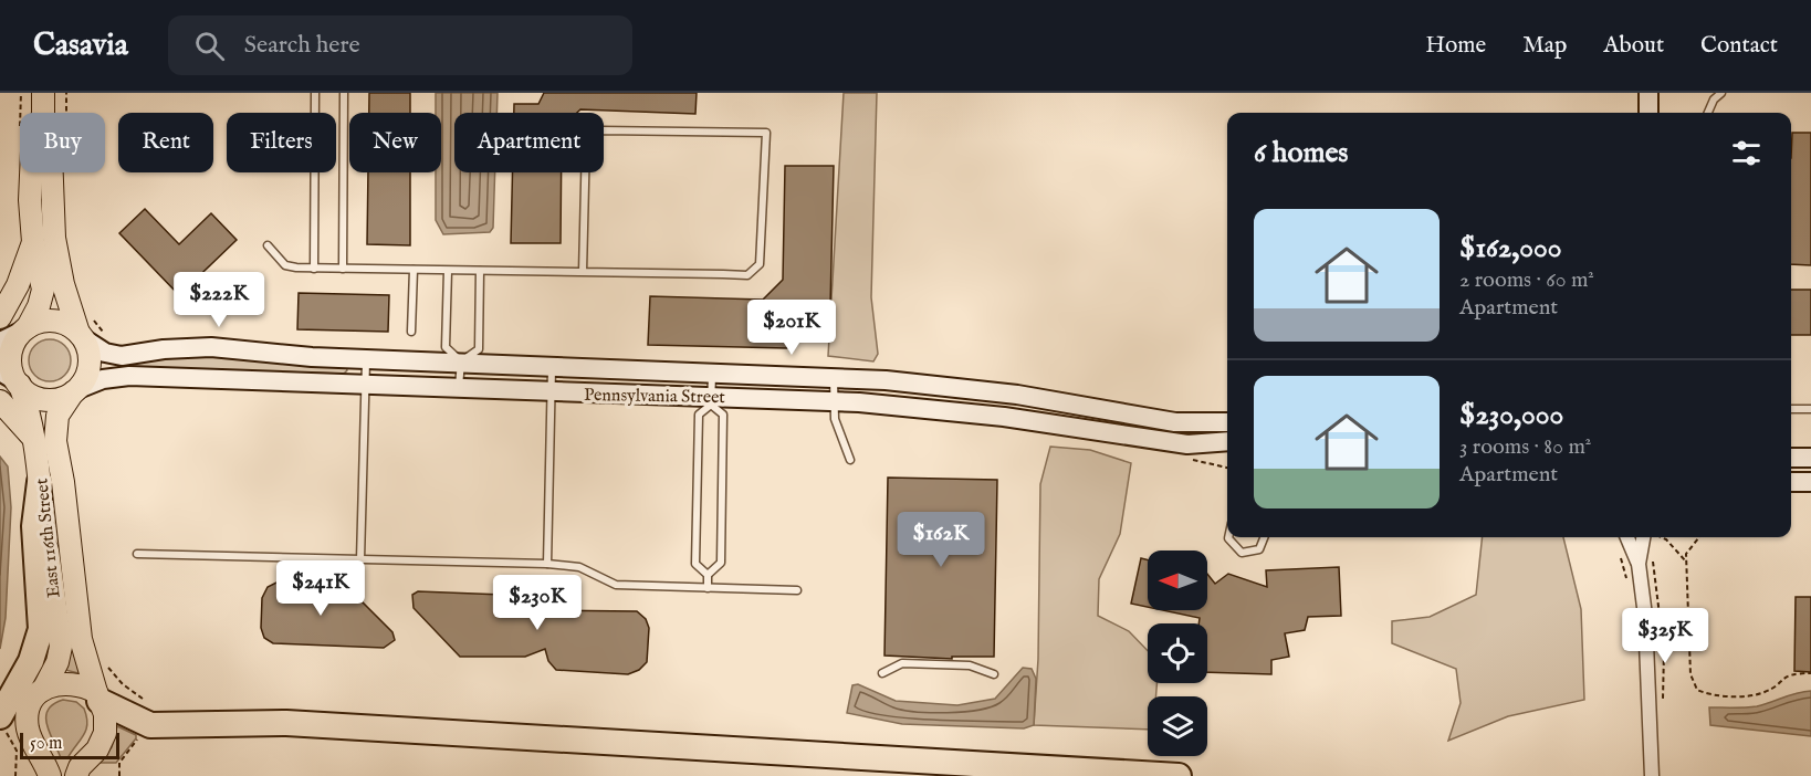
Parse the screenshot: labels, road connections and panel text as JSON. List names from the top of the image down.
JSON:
{
  "streets": {
    "main road": ["Pennsylvania Street", "East 116th Street"]
  },
  "crossings": [
    ["Pennsylvania Street", "East 116th Street"]
  ],
  "scale_bar": "50 m",
  "north": "left",
  "page": {
    "header": "Casavia",
    "search": "Search here",
    "nav": [
      "Home",
      "Map",
      "About",
      "Contact"
    ],
    "chip": [
      "Buy",
      "Rent",
      "Filters",
      "New",
      "Apartment"
    ],
    "heading": "6 homes",
    "list": [
      {
        "name": "$162,000",
        "note": "2 rooms · 60 m² · Apartment"
      },
      {
        "name": "$230,000",
        "note": "3 rooms · 80 m² · Apartment"
      }
    ],
    "price": [
      "$222K",
      "$201K",
      "$162K",
      "$241K",
      "$230K",
      "$325K"
    ],
    "scale": "50 m"
  }
}
